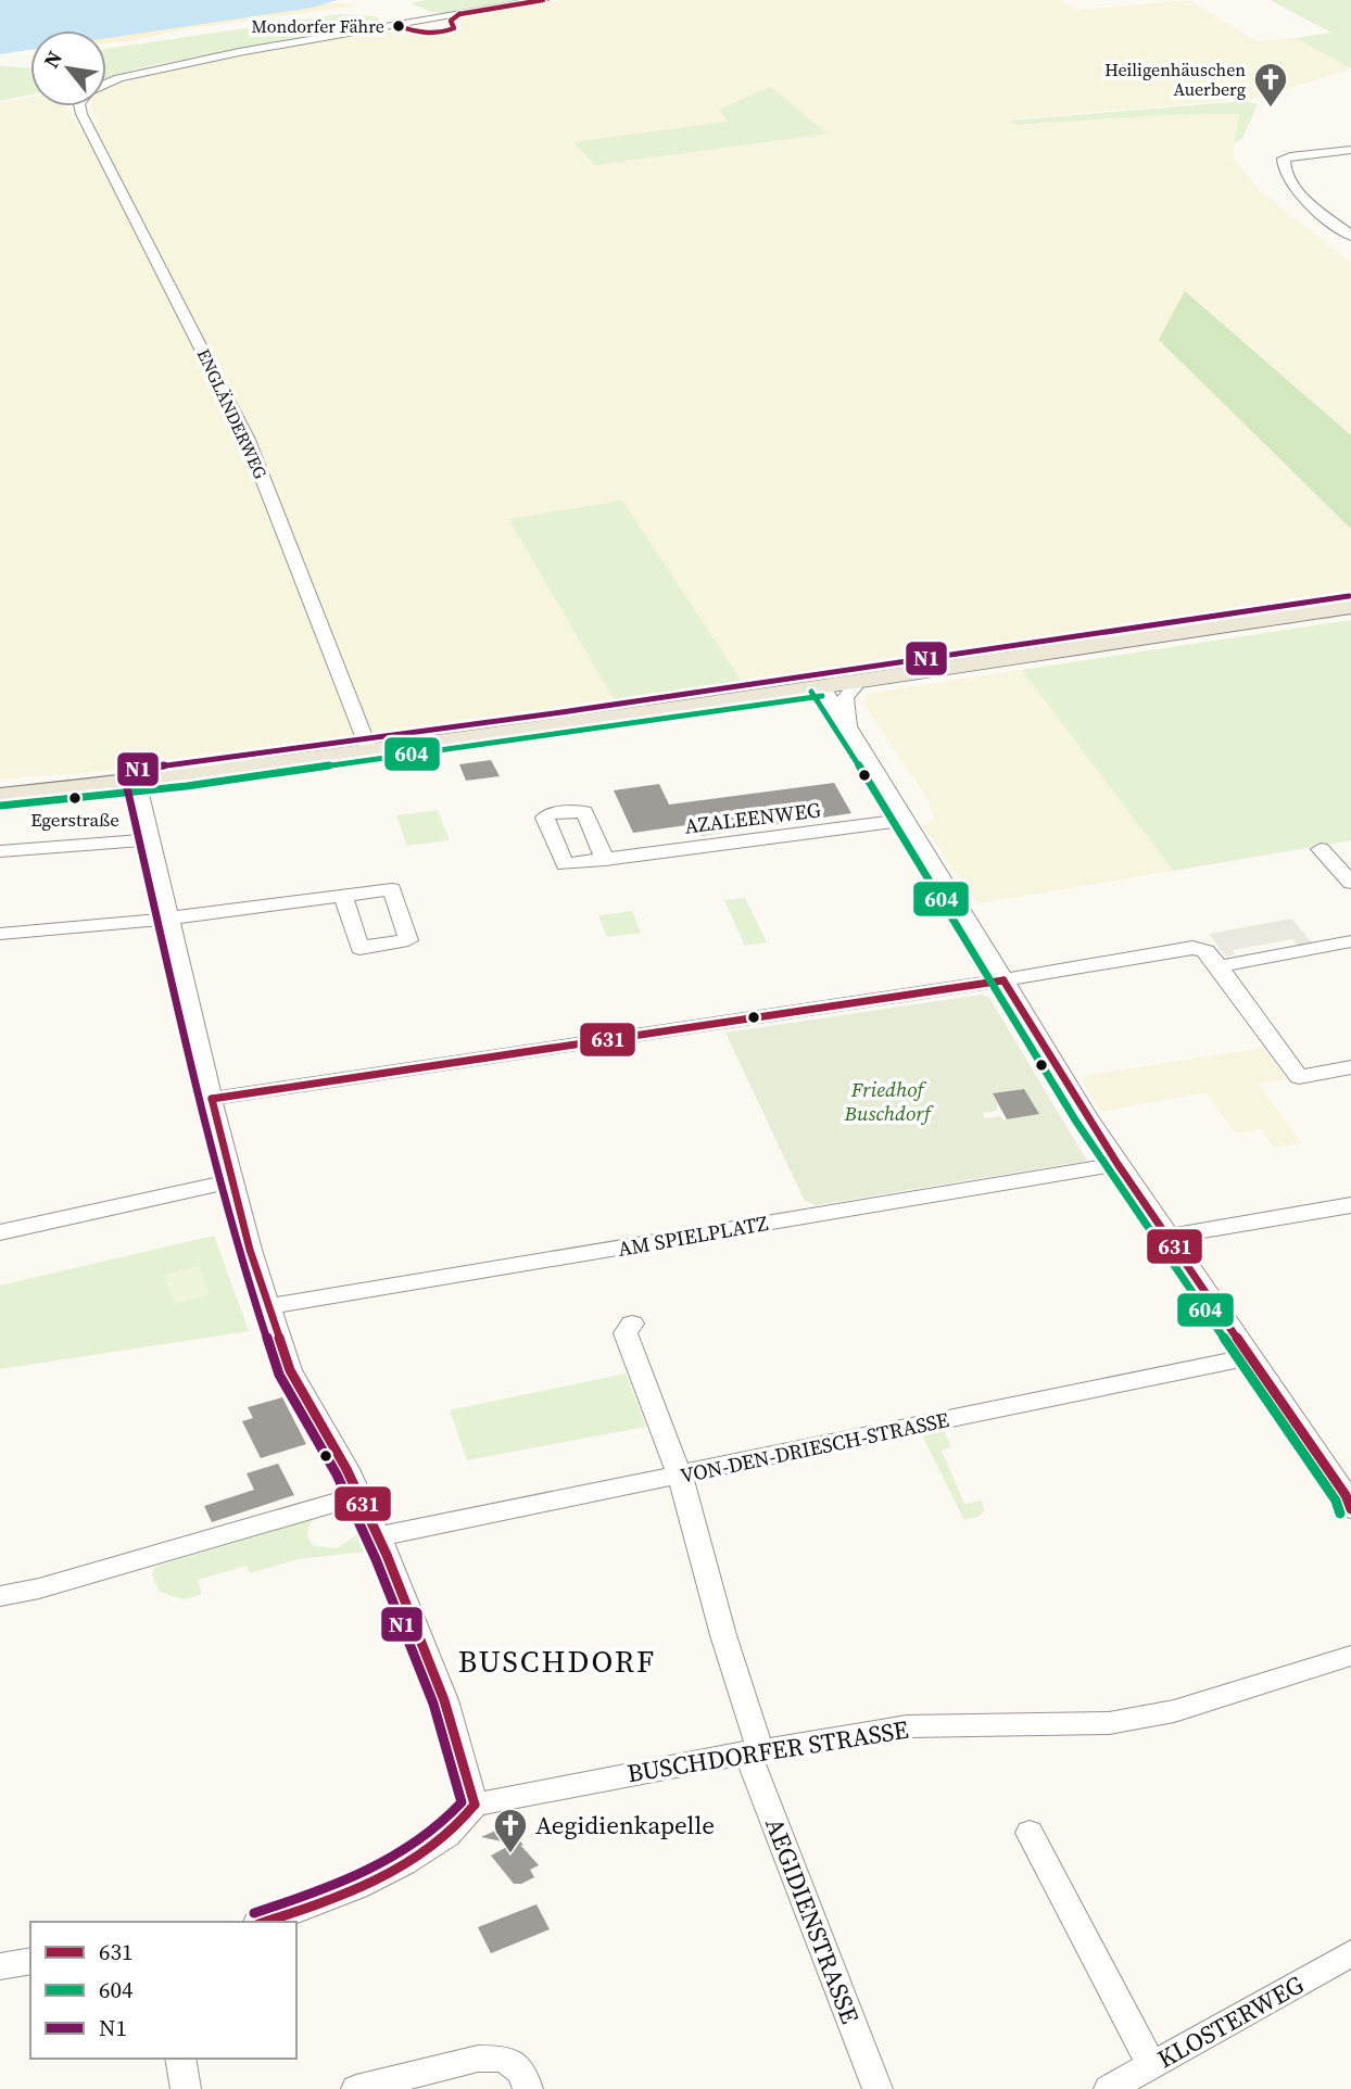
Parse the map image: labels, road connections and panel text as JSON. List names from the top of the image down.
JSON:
{
  "streets": {
    "street": [
      "ENGLÄNDERWEG",
      "AZALEENWEG",
      "AM SPIELPLATZ",
      "VON-DEN-DRIESCH-STRASSE",
      "BUSCHDORFER STRASSE",
      "AEGIDIENSTRASSE",
      "KLOSTERWEG"
    ]
  },
  "crossings": [
    ["VON-DEN-DRIESCH-STRASSE", "AEGIDIENSTRASSE"],
    ["BUSCHDORFER STRASSE", "AEGIDIENSTRASSE"]
  ],
  "districts": ["BUSCHDORF"],
  "parks": ["Friedhof Buschdorf"],
  "places": {
    "other": ["Mondorfer Fähre", "Egerstraße"],
    "church": ["Heiligenhäuschen Auerberg", "Aegidienkapelle"]
  },
  "lines": ["transit line 631", "transit line N1", "transit line 604"],
  "legend": ["631", "604", "N1"],
  "north": "top left"
}
